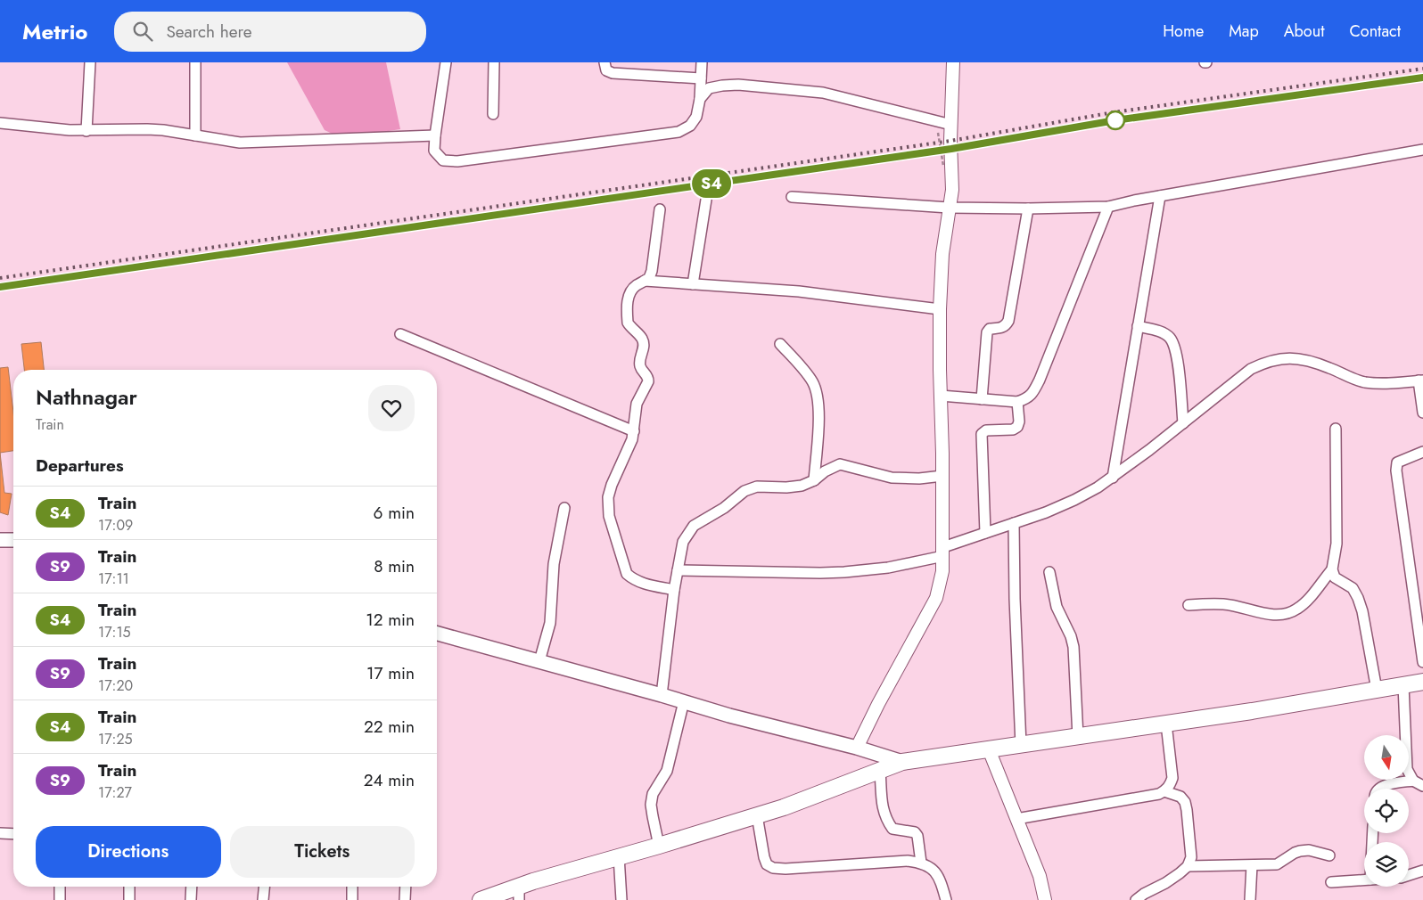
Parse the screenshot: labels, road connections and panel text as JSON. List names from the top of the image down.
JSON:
{
  "north": "bottom",
  "page": {
    "header": "Metrio",
    "search": "Search here",
    "nav": [
      "Home",
      "Map",
      "About",
      "Contact"
    ],
    "on_map": "S4",
    "heading": [
      ["Nathnagar", "Train"],
      "Departures"
    ],
    "list": [
      {
        "mark": "S4",
        "name": "Train",
        "note": "17:09",
        "value": "6 min"
      },
      {
        "mark": "S9",
        "name": "Train",
        "note": "17:11",
        "value": "8 min"
      },
      {
        "mark": "S4",
        "name": "Train",
        "note": "17:15",
        "value": "12 min"
      },
      {
        "mark": "S9",
        "name": "Train",
        "note": "17:20",
        "value": "17 min"
      },
      {
        "mark": "S4",
        "name": "Train",
        "note": "17:25",
        "value": "22 min"
      },
      {
        "mark": "S9",
        "name": "Train",
        "note": "17:27",
        "value": "24 min"
      }
    ],
    "buttons": ["Directions", "Tickets"]
  }
}
